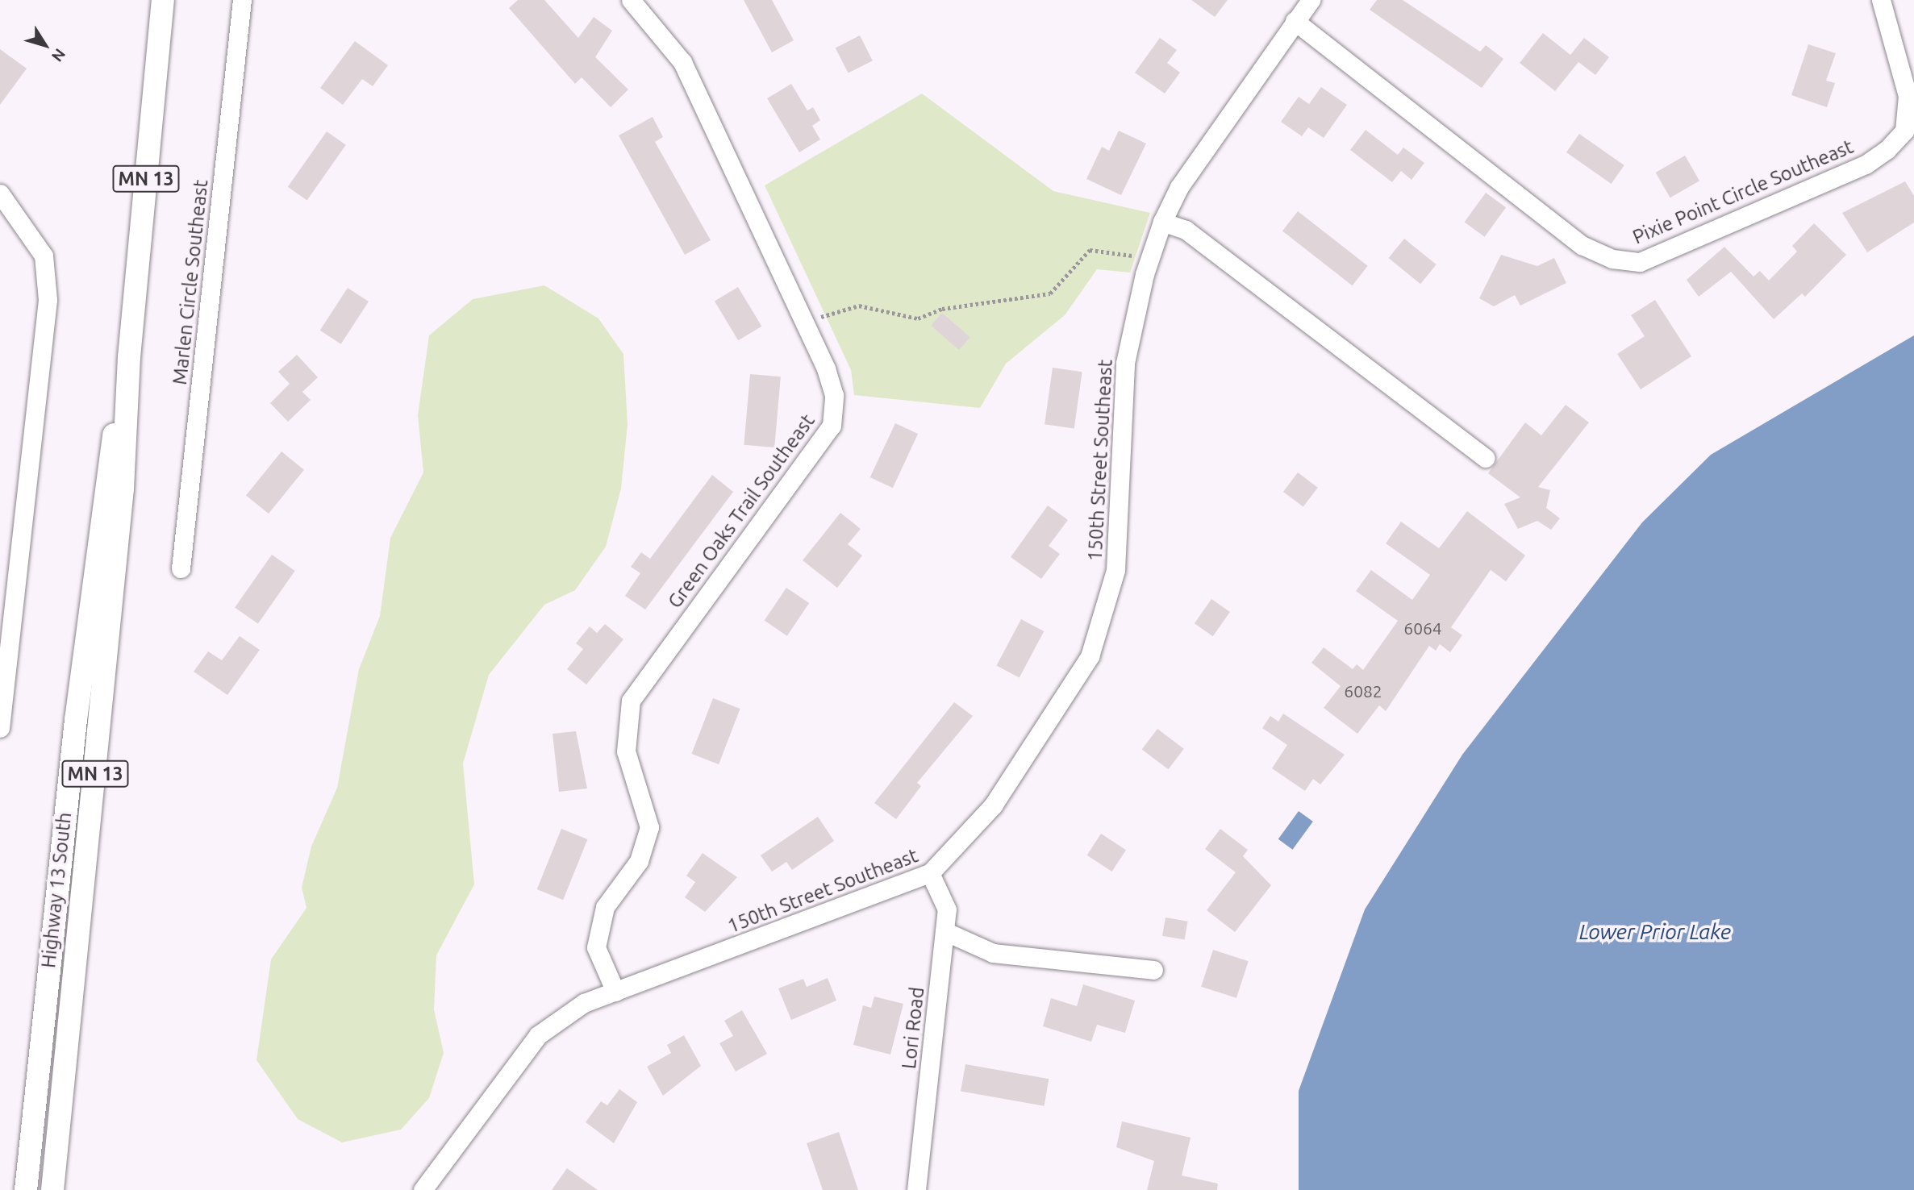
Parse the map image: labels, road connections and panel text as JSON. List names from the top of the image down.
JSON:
{
  "streets": {
    "main road": ["MN 13", "Highway 13 South"],
    "street": [
      "Pixie Point Circle Southeast",
      "Marlen Circle Southeast",
      "150th Street Southeast",
      "Green Oaks Trail Southeast",
      "Lori Road"
    ]
  },
  "crossings": [
    ["Pixie Point Circle Southeast", "150th Street Southeast"],
    ["150th Street Southeast", "Green Oaks Trail Southeast"],
    ["150th Street Southeast", "Lori Road"]
  ],
  "water": ["Lower Prior Lake"],
  "house_numbers": ["6064", "6082"],
  "north": "bottom right"
}
